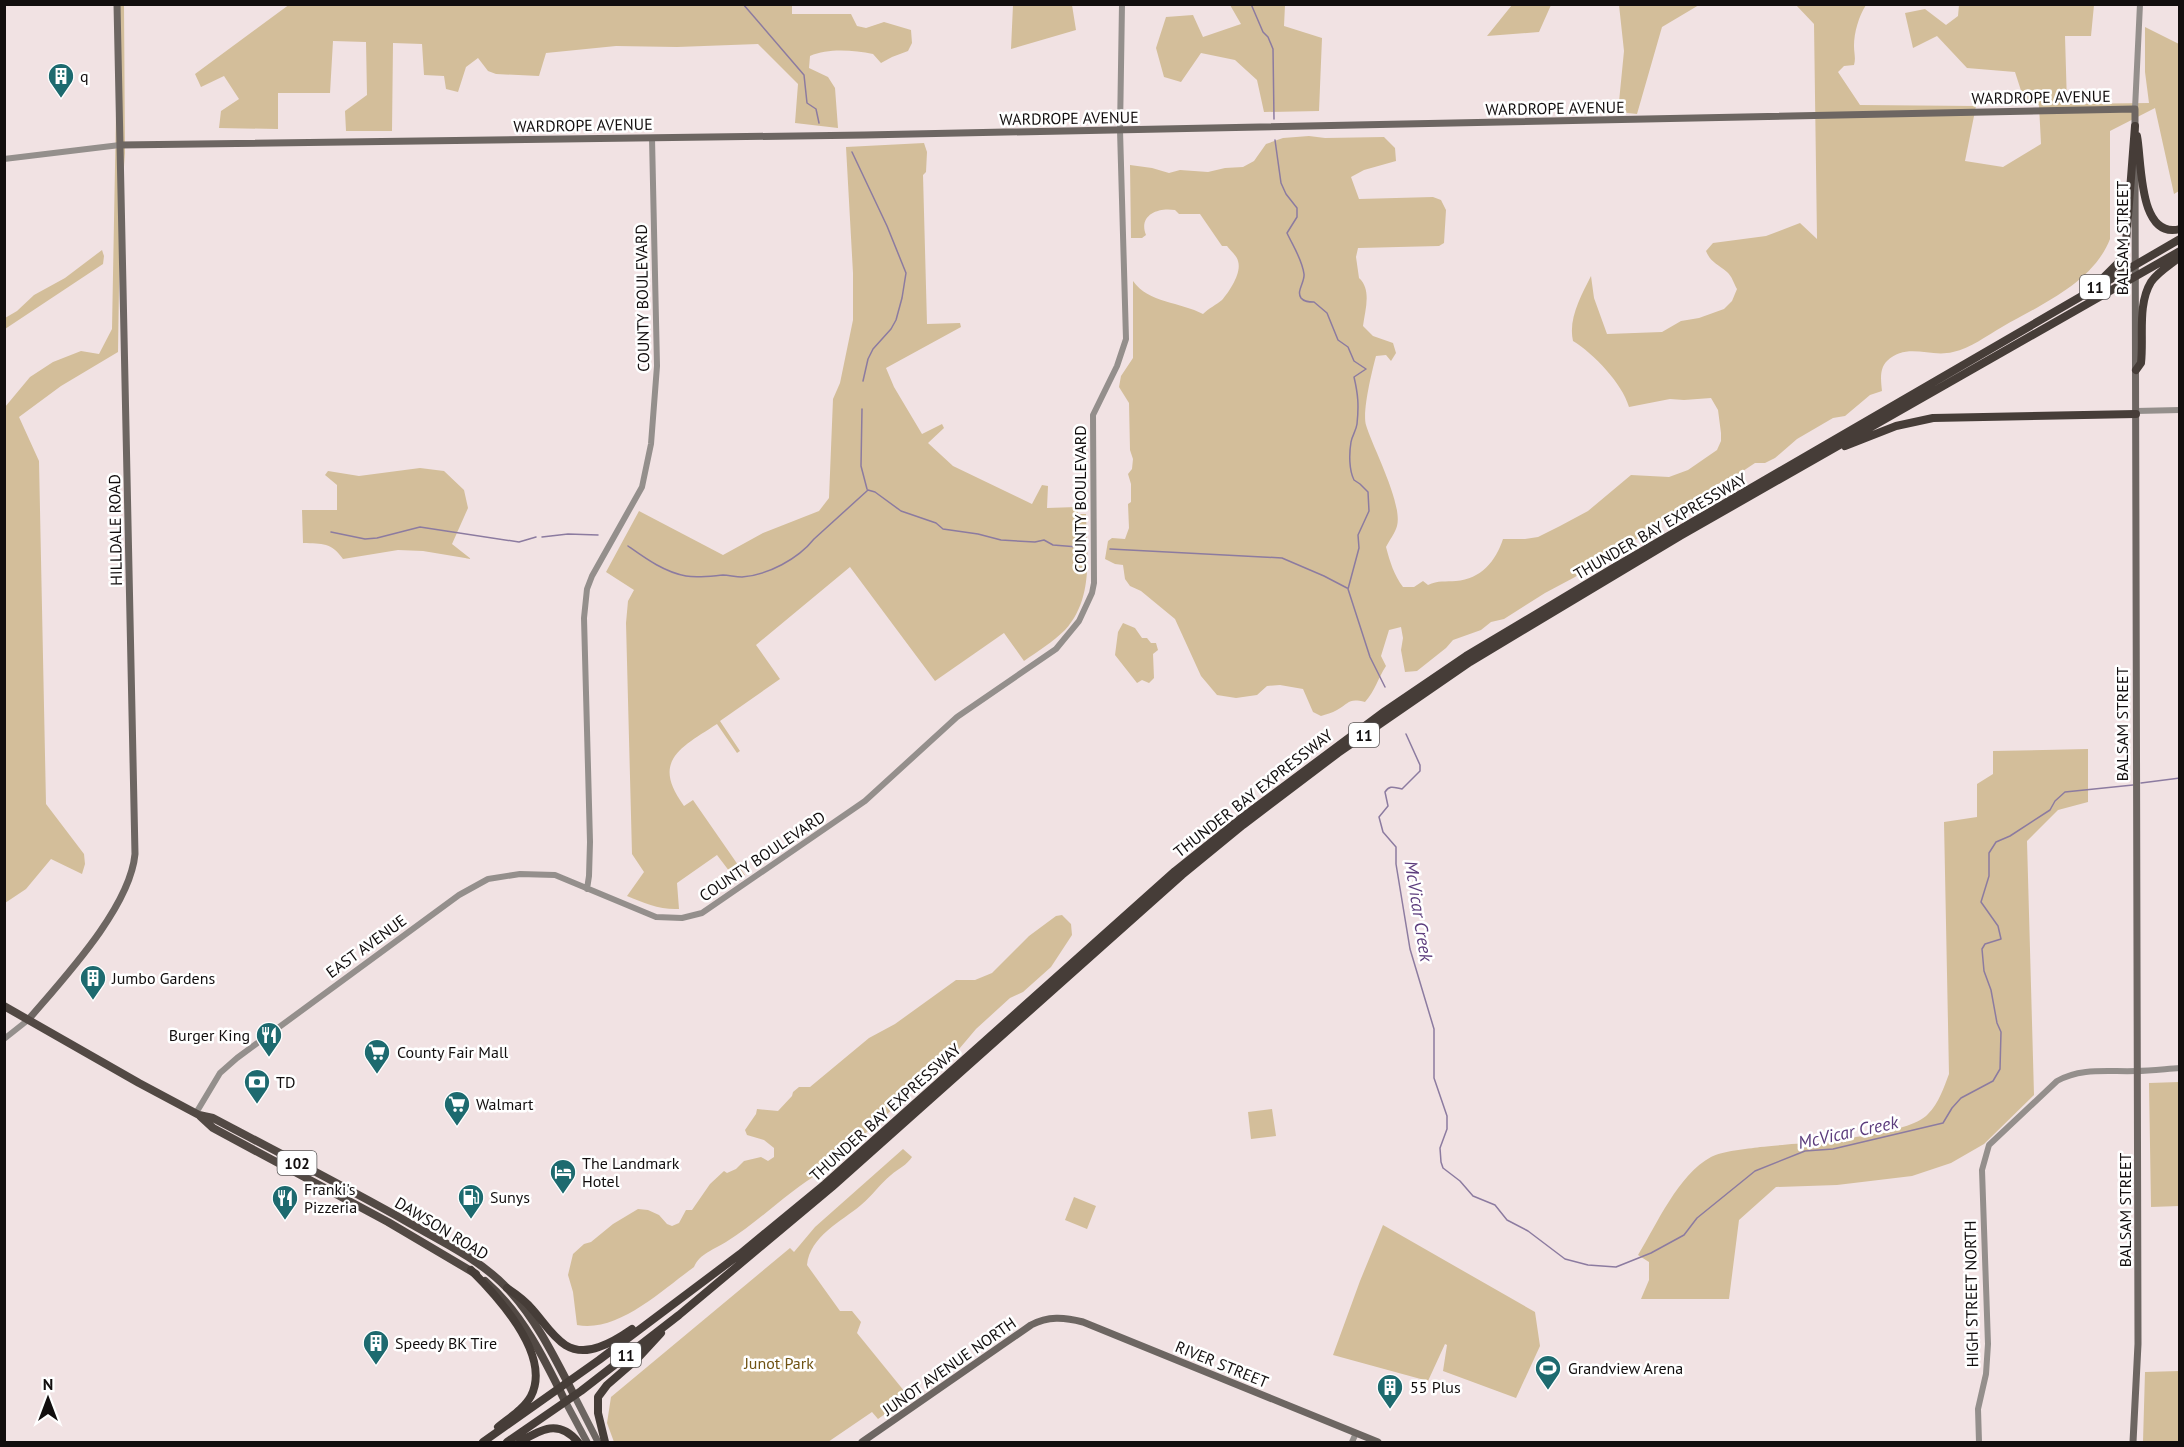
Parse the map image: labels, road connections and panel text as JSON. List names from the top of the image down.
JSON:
{
  "streets": {
    "highway": ["11", "THUNDER BAY EXPRESSWAY"],
    "main road": [
      "WARDROPE AVENUE",
      "BALSAM STREET",
      "HILLDALE ROAD",
      "102",
      "DAWSON ROAD",
      "RIVER STREET",
      "JUNOT AVENUE NORTH"
    ],
    "street": ["COUNTY BOULEVARD", "EAST AVENUE", "HIGH STREET NORTH"]
  },
  "crossings": [
    ["WARDROPE AVENUE", "BALSAM STREET"],
    ["WARDROPE AVENUE", "COUNTY BOULEVARD"],
    ["WARDROPE AVENUE", "HILLDALE ROAD"],
    ["BALSAM STREET", "THUNDER BAY EXPRESSWAY"],
    ["BALSAM STREET", "HIGH STREET NORTH"],
    ["COUNTY BOULEVARD", "EAST AVENUE"],
    ["THUNDER BAY EXPRESSWAY", "DAWSON ROAD"],
    ["HILLDALE ROAD", "DAWSON ROAD"],
    ["EAST AVENUE", "DAWSON ROAD"],
    ["RIVER STREET", "JUNOT AVENUE NORTH"]
  ],
  "water": ["McVicar Creek"],
  "parks": ["Junot Park"],
  "places": {
    "building": [
      "q",
      "Jumbo Gardens",
      "Speedy BK Tire",
      "55 Plus"
    ],
    "restaurant": ["Burger King", "Franki's Pizzeria"],
    "supermarket": ["County Fair Mall", "Walmart"],
    "bank": ["TD"],
    "hotel": ["The Landmark Hotel"],
    "fuel station": ["Sunys"],
    "sports": ["Grandview Arena"]
  },
  "north": "top"
}
